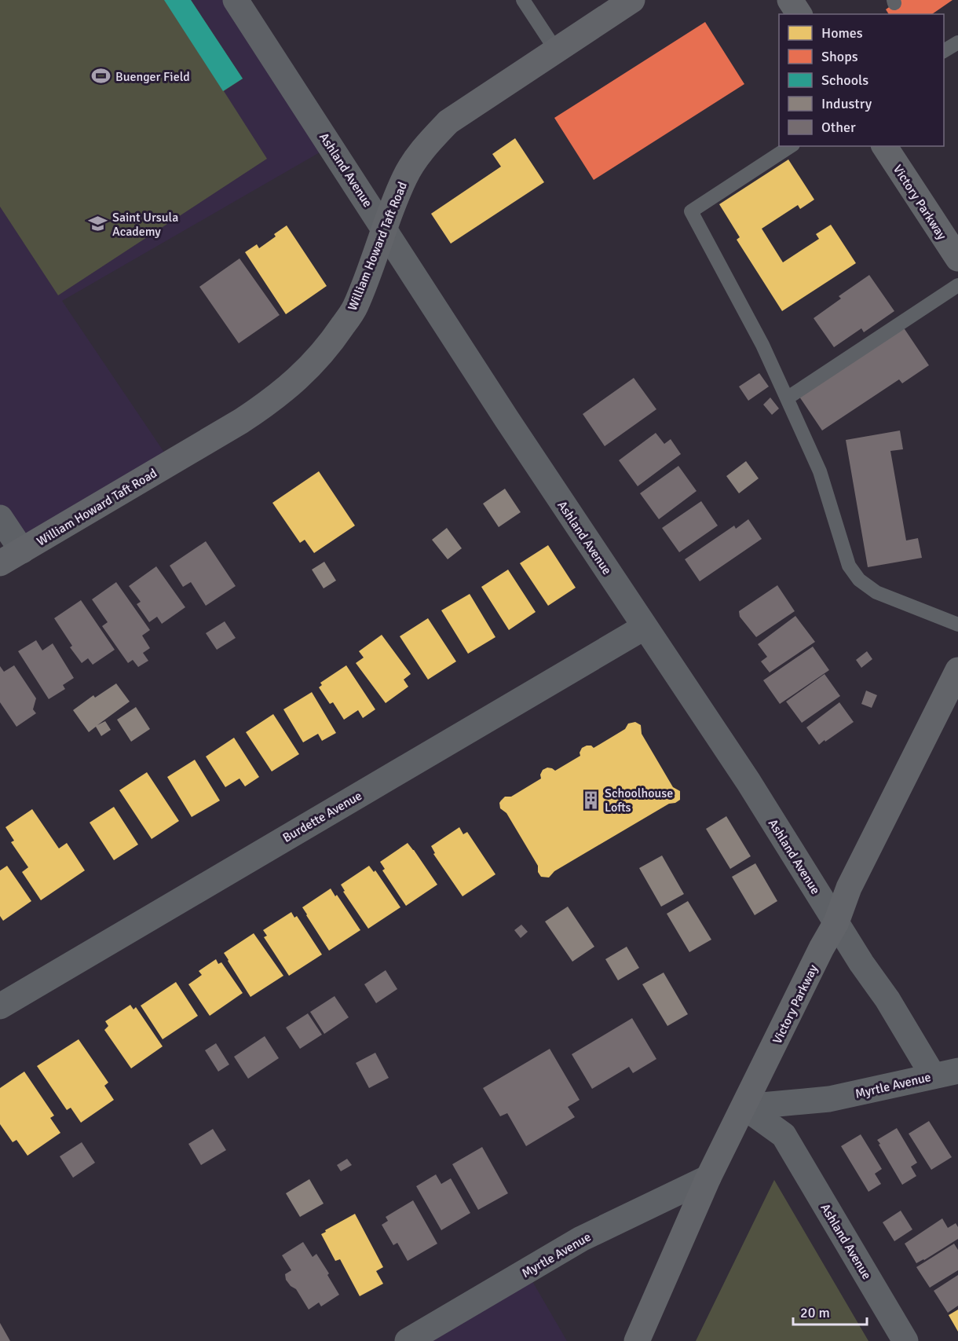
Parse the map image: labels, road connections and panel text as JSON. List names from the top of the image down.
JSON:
{
  "streets": {
    "street": [
      "Ashland Avenue",
      "Victory Parkway",
      "William Howard Taft Road",
      "Burdette Avenue",
      "Myrtle Avenue"
    ]
  },
  "crossings": [
    ["Ashland Avenue", "Victory Parkway"],
    ["Ashland Avenue", "William Howard Taft Road"],
    ["Ashland Avenue", "Burdette Avenue"],
    ["Ashland Avenue", "Myrtle Avenue"],
    ["Victory Parkway", "Myrtle Avenue"]
  ],
  "places": {
    "sports": ["Buenger Field"],
    "school or university": ["Saint Ursula Academy"],
    "building": ["Schoolhouse Lofts"]
  },
  "legend": [
    "Homes",
    "Shops",
    "Schools",
    "Industry",
    "Other"
  ],
  "scale_bar": "20 m"
}
